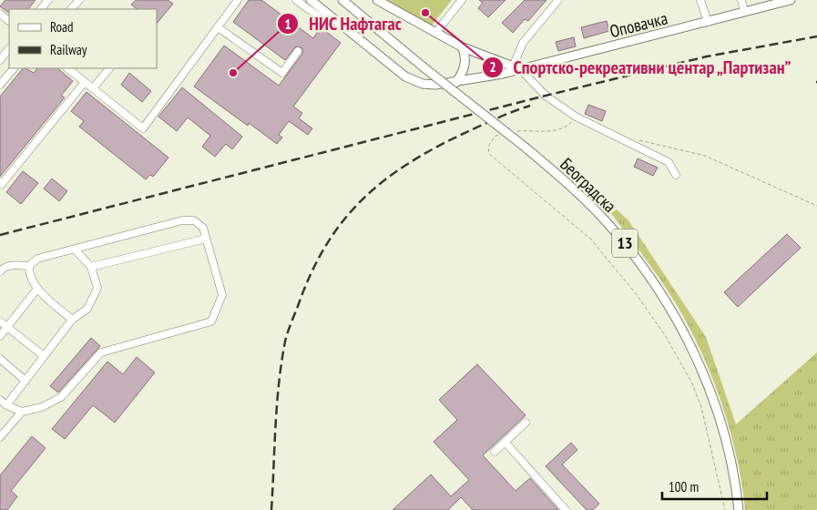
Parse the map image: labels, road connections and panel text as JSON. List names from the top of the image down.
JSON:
{
  "streets": {
    "main road": ["Оповачка", "Београдска", "13"]
  },
  "places": ["Спортско-рекреативни центар „Партизан”", "НИС Нафтагас"],
  "legend": ["Road", "Railway"],
  "scale_bar": "100 m"
}
